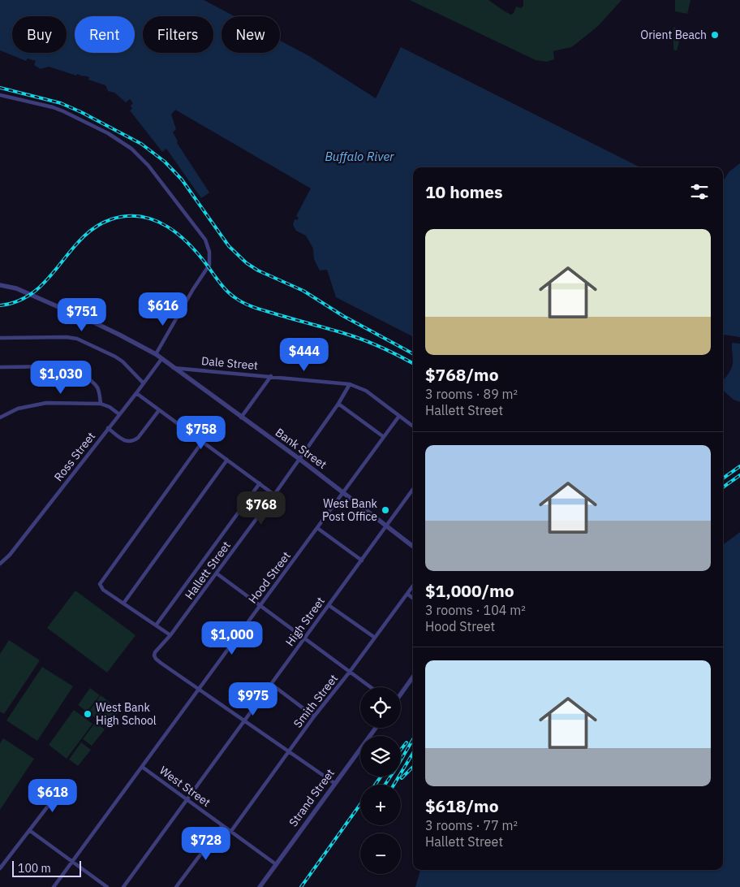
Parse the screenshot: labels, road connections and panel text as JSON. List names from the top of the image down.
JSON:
{
  "streets": {
    "street": [
      "Dale Street",
      "Bank Street",
      "Ross Street",
      "Hallett Street",
      "Hood Street",
      "High Street",
      "Smith Street",
      "West Street",
      "Strand Street"
    ]
  },
  "crossings": [
    ["Dale Street", "Bank Street"],
    ["Dale Street", "Hallett Street"],
    ["Dale Street", "Hood Street"],
    ["Bank Street", "Ross Street"],
    ["Bank Street", "Hallett Street"],
    ["Bank Street", "Hood Street"],
    ["Bank Street", "High Street"],
    ["Hallett Street", "Hood Street"],
    ["Hood Street", "West Street"],
    ["High Street", "West Street"],
    ["Smith Street", "West Street"],
    ["West Street", "Strand Street"]
  ],
  "water": ["Buffalo River"],
  "places": ["Orient Beach", "West Bank Post Office", "West Bank High School"],
  "scale_bar": "100 m",
  "page": {
    "chip": [
      "Buy",
      "Rent",
      "Filters",
      "New"
    ],
    "heading": "10 homes",
    "list": [
      {
        "name": "$768/mo",
        "note": "3 rooms · 89 m² · Hallett Street"
      },
      {
        "name": "$1,000/mo",
        "note": "3 rooms · 104 m² · Hood Street"
      },
      {
        "name": "$618/mo",
        "note": "3 rooms · 77 m² · Hallett Street"
      }
    ],
    "price": [
      "$616",
      "$751",
      "$444",
      "$1,030",
      "$758",
      "$768",
      "$1,000",
      "$975",
      "$618",
      "$728"
    ],
    "map_buttons": ["+", "−"],
    "scale": "100 m"
  }
}
